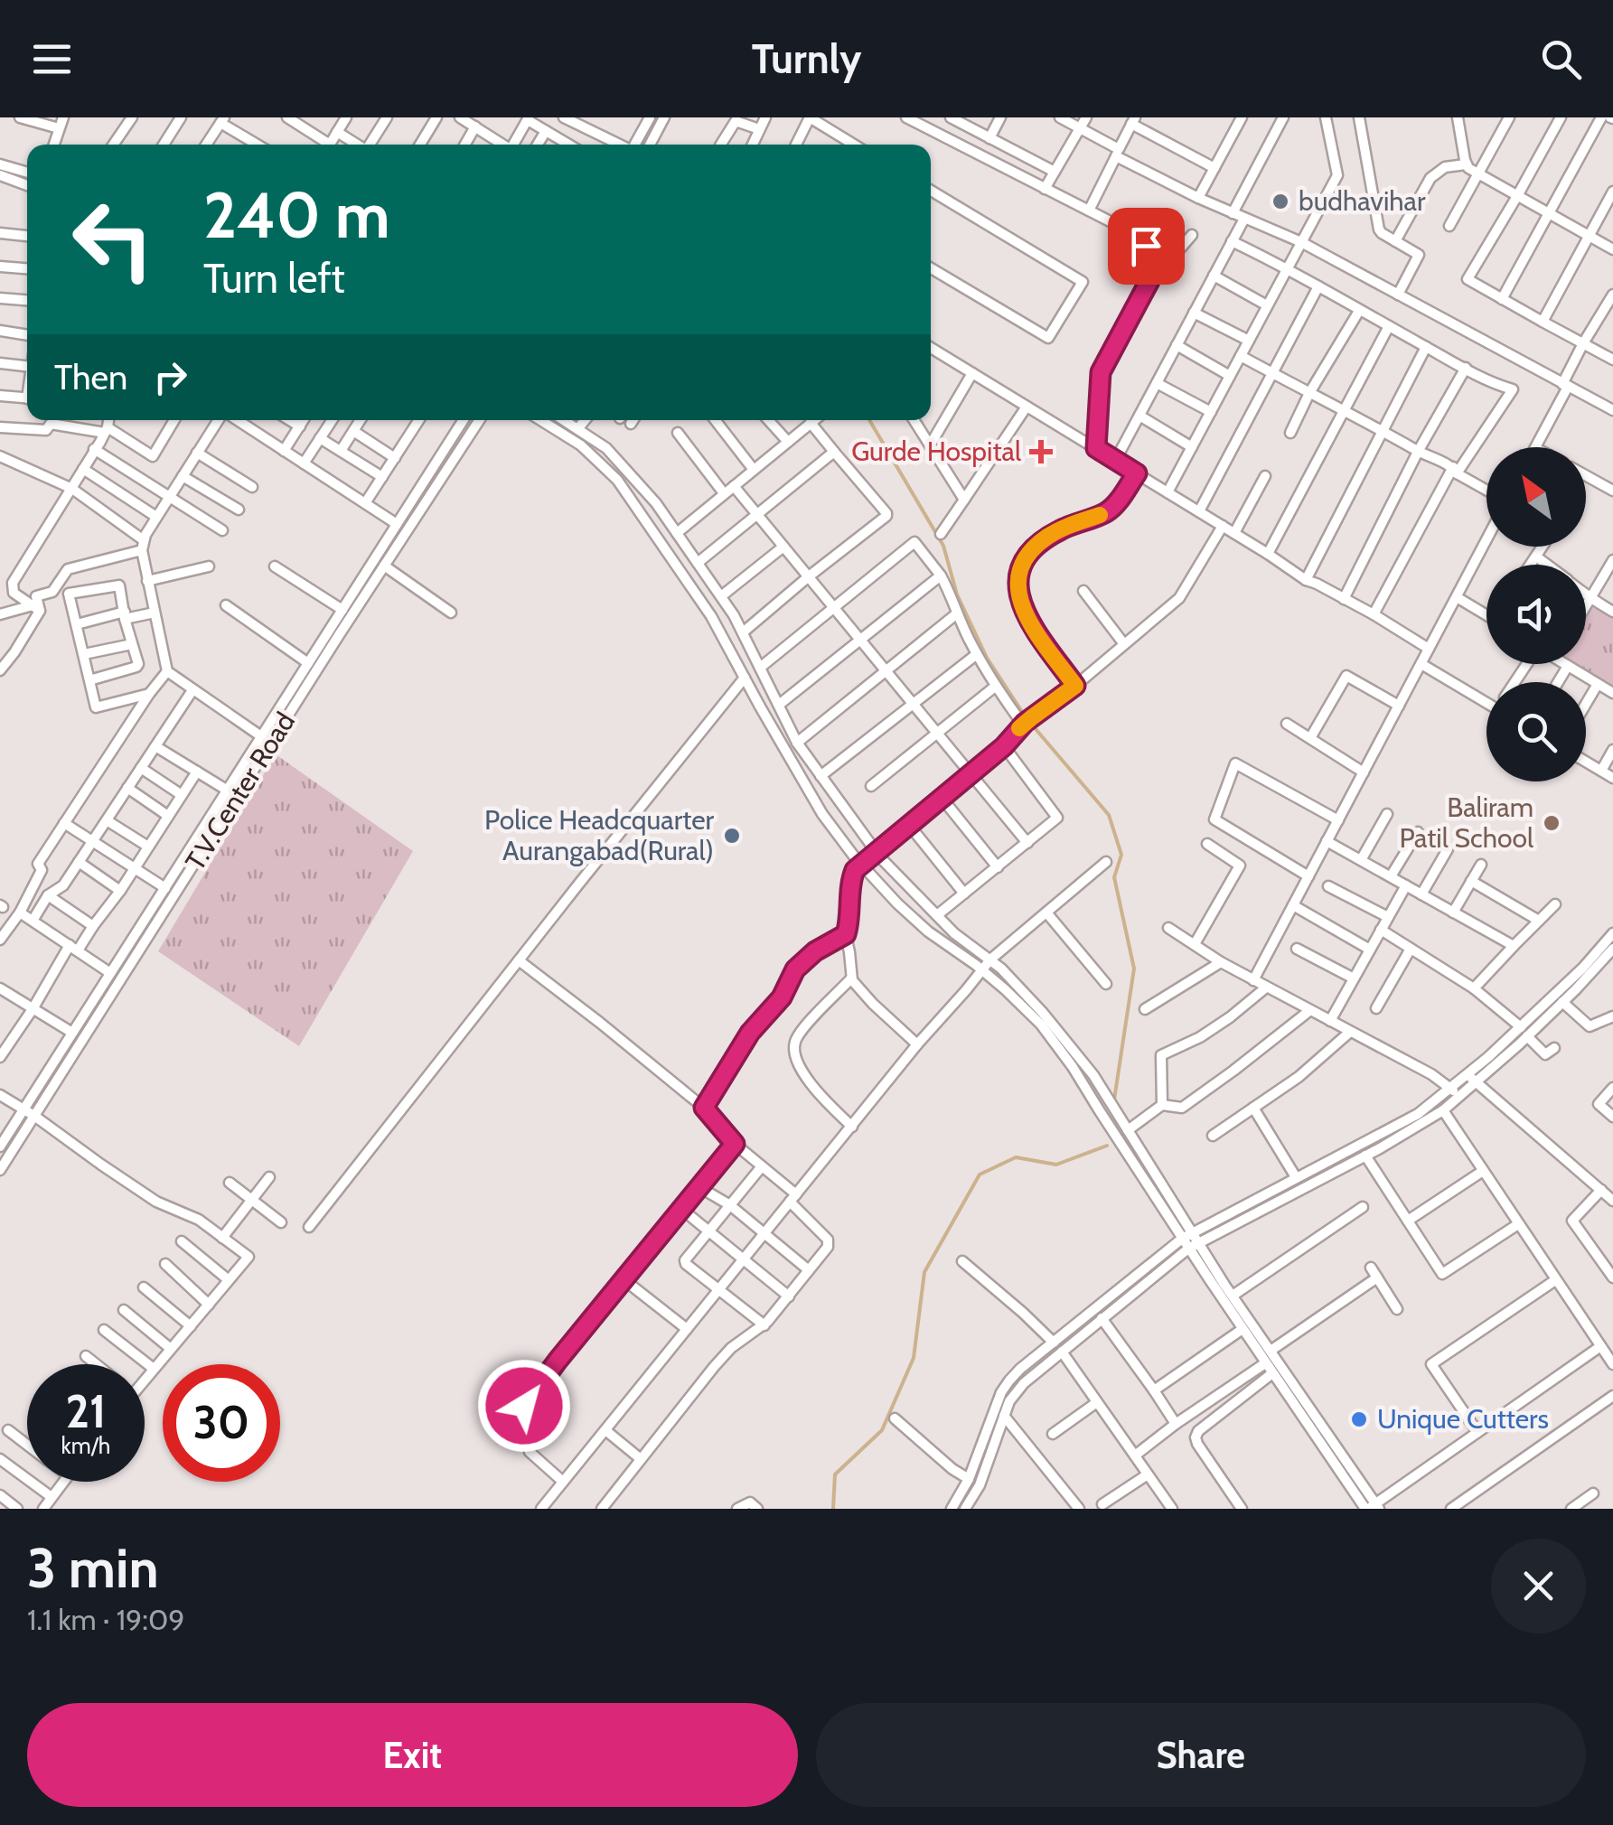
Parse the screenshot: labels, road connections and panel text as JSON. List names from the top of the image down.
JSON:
{
  "streets": {
    "street": ["T.V.Center Road"]
  },
  "places": {
    "other": [
      "budhavihar",
      "Baliram Patil School",
      "Police Headcquarter Aurangabad(Rural)",
      "Unique Cutters"
    ],
    "health": ["Gurde Hospital"]
  },
  "north": "top left",
  "page": {
    "header": "Turnly",
    "turn": ["240 m", "Turn left"],
    "then": "Then",
    "speed": "21 km/h",
    "limit": "30",
    "heading": ["3 min", "1.1 km · 19:09"],
    "buttons": ["Exit", "Share"]
  }
}
